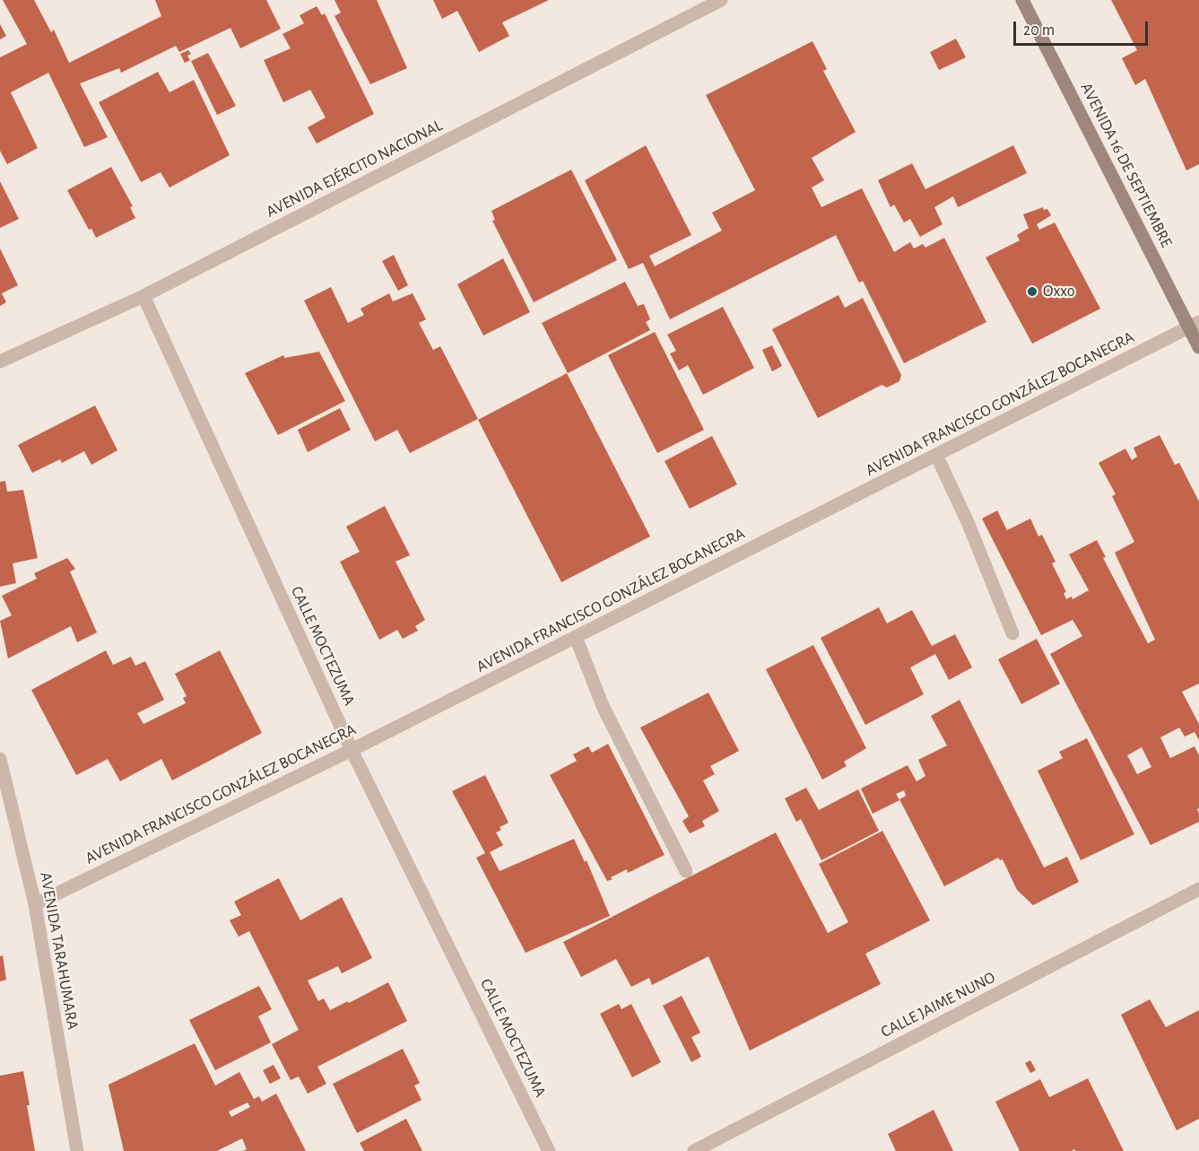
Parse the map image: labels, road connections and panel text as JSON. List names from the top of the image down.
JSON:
{
  "streets": {
    "street": [
      "AVENIDA 16 DE SEPTIEMBRE",
      "AVENIDA EJÉRCITO NACIONAL",
      "AVENIDA FRANCISCO GONZÁLEZ BOCANEGRA",
      "CALLE MOCTEZUMA",
      "AVENIDA TARAHUMARA",
      "CALLE JAIME NUNO"
    ]
  },
  "crossings": [
    ["AVENIDA 16 DE SEPTIEMBRE", "AVENIDA FRANCISCO GONZÁLEZ BOCANEGRA"],
    ["AVENIDA EJÉRCITO NACIONAL", "CALLE MOCTEZUMA"],
    ["AVENIDA FRANCISCO GONZÁLEZ BOCANEGRA", "CALLE MOCTEZUMA"],
    ["AVENIDA FRANCISCO GONZÁLEZ BOCANEGRA", "AVENIDA TARAHUMARA"]
  ],
  "places": ["Oxxo"],
  "scale_bar": "20 m"
}
